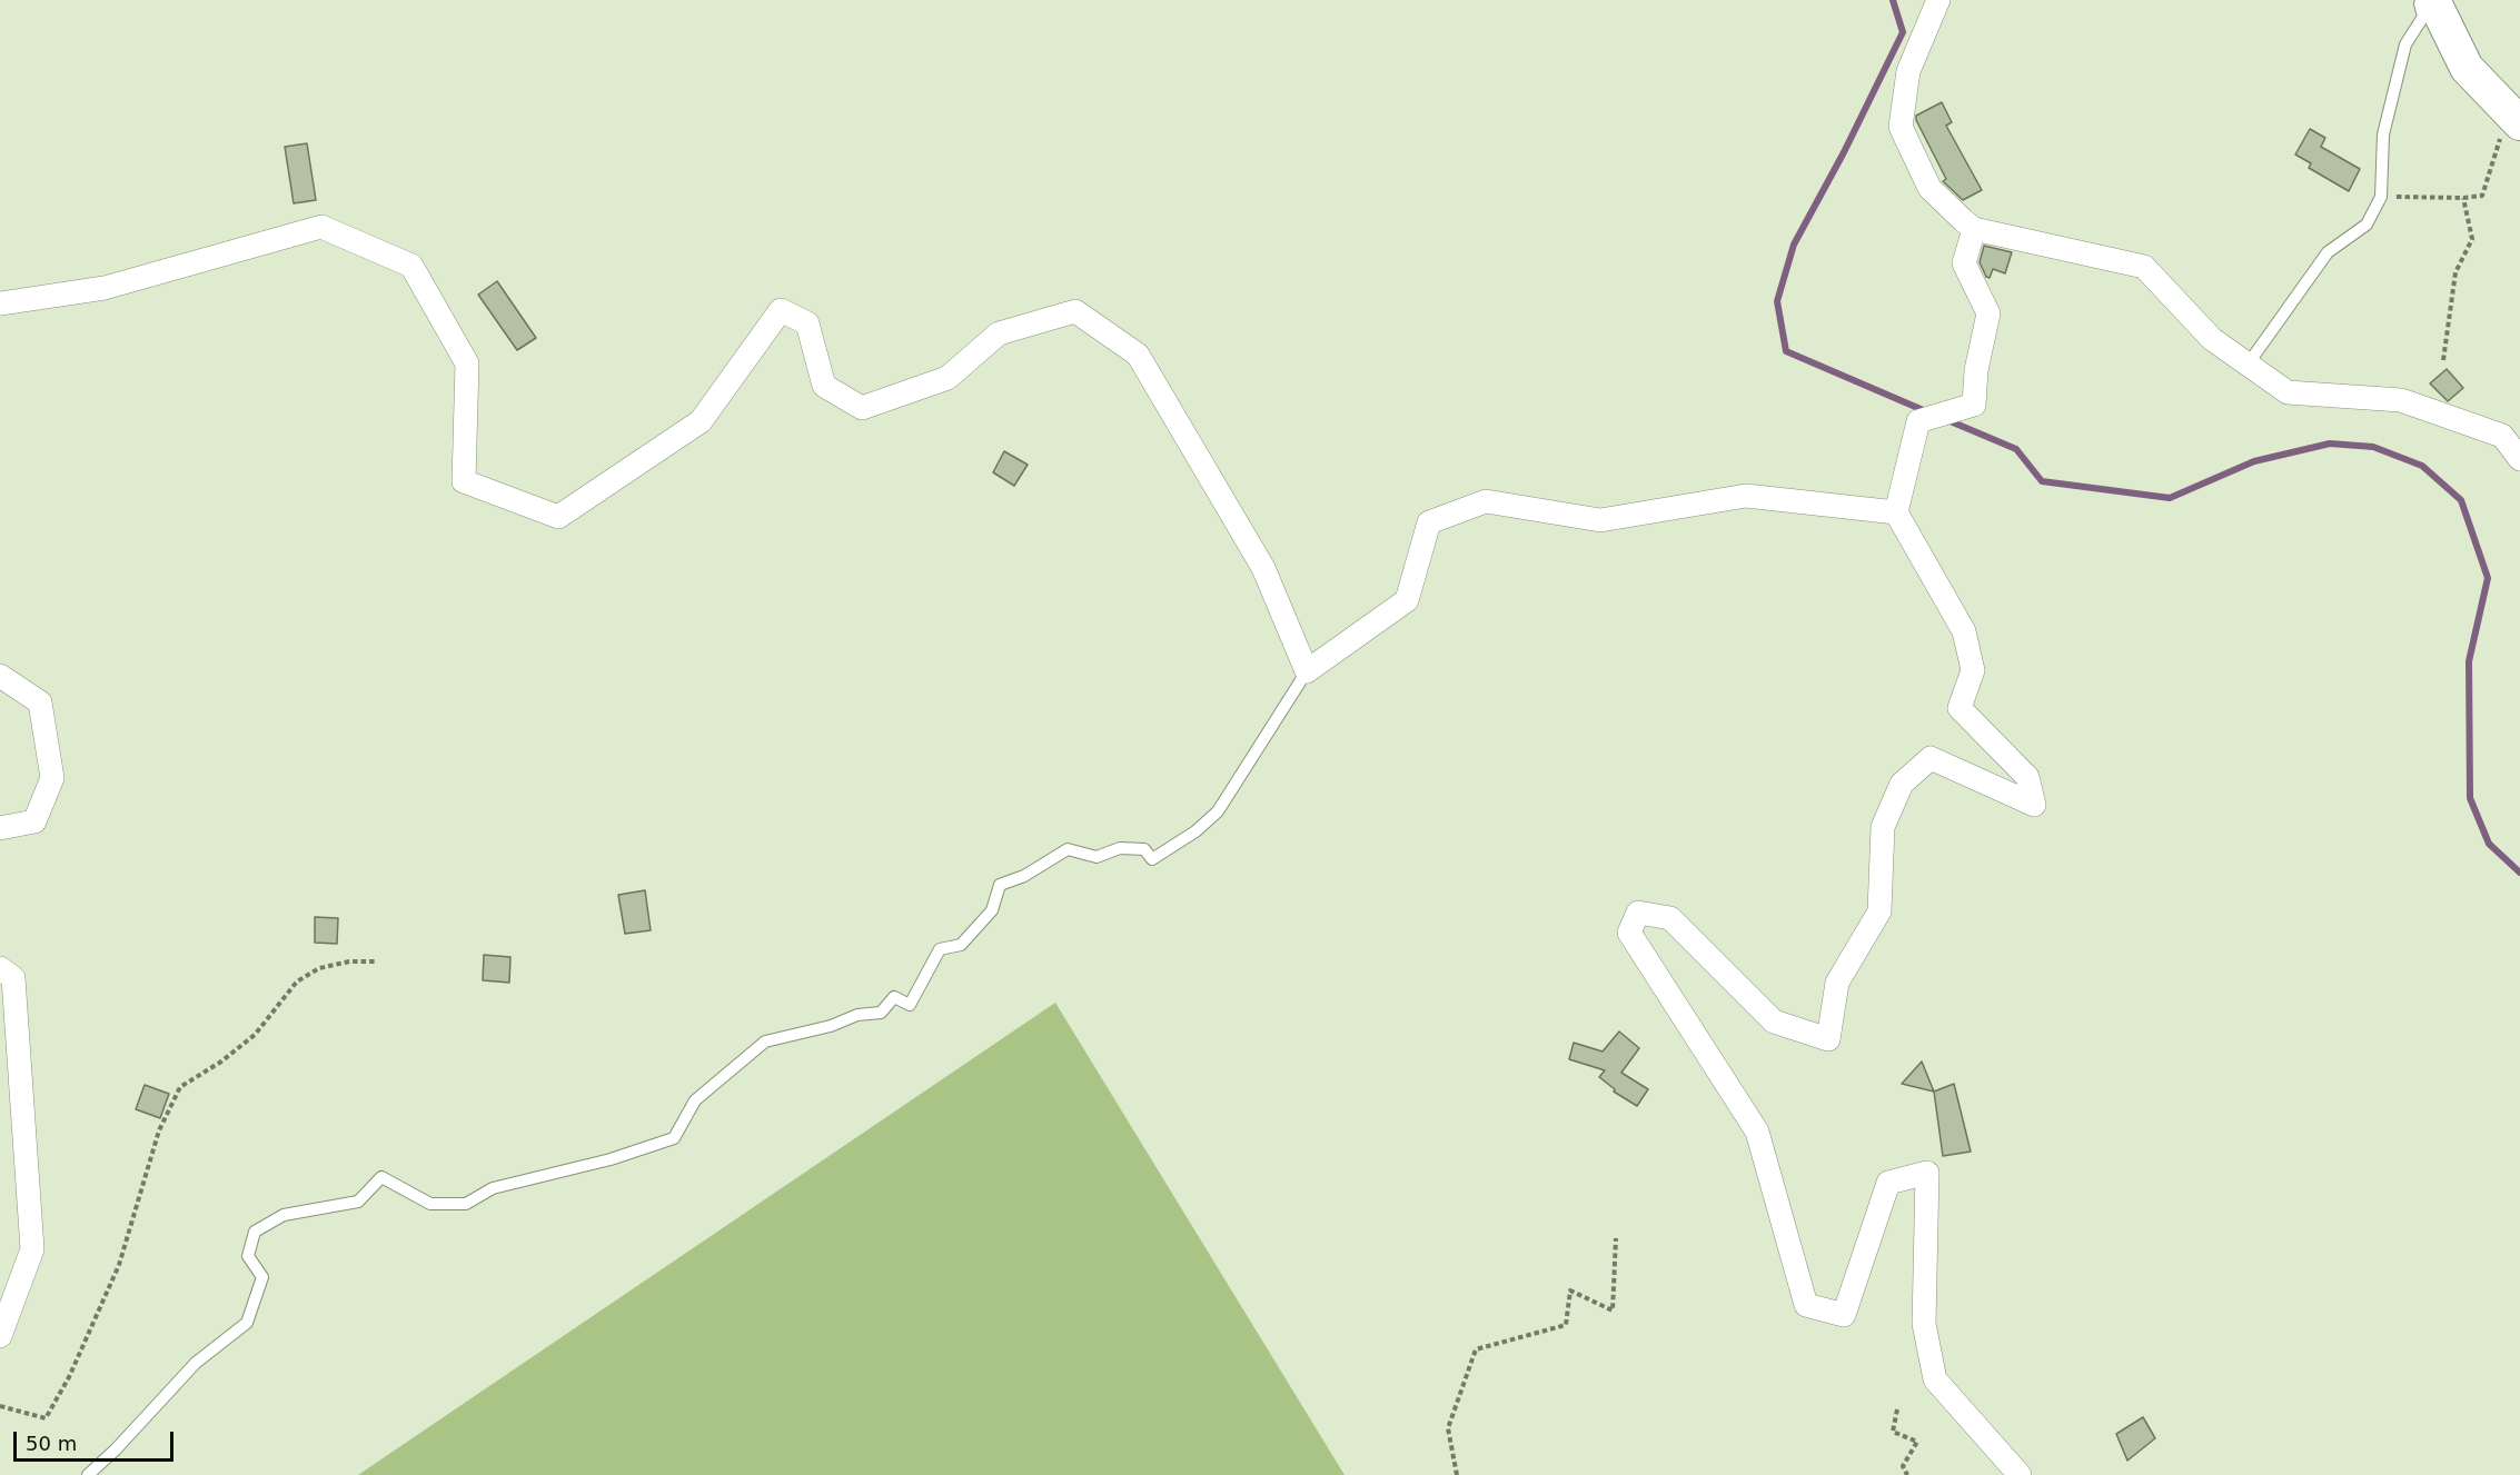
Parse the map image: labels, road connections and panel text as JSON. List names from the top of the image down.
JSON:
{
  "scale_bar": "50 m"
}
